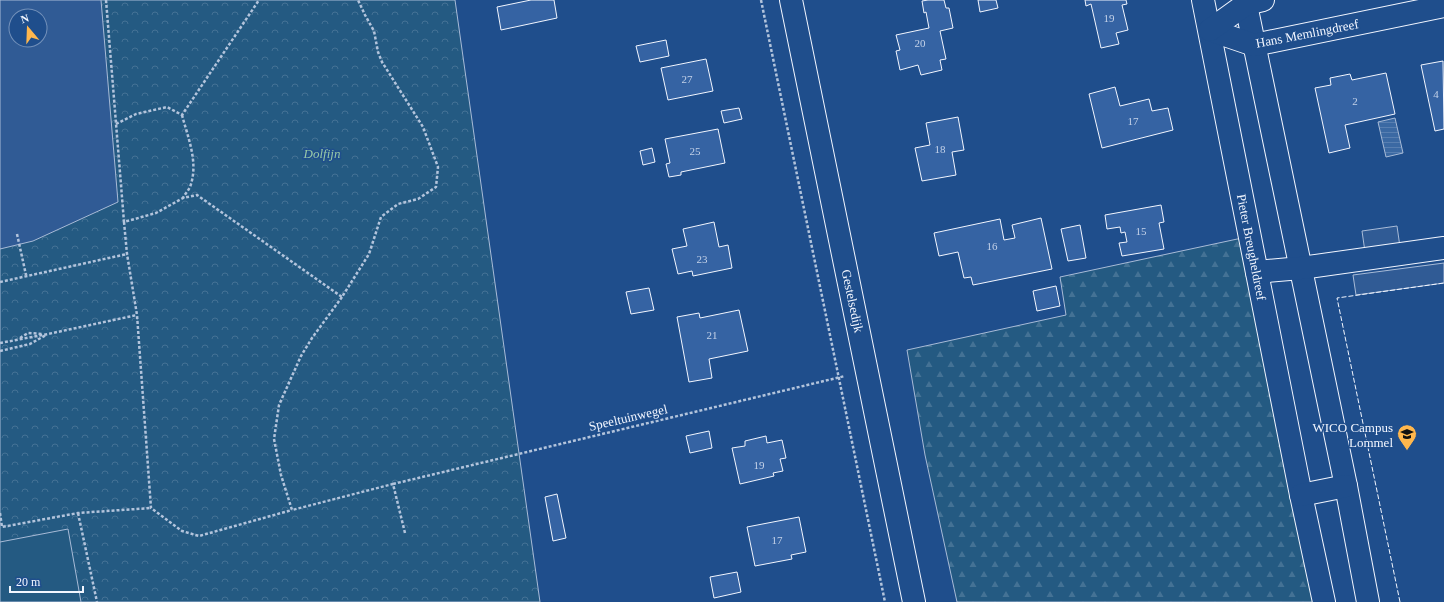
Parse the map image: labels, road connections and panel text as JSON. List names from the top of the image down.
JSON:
{
  "streets": {
    "street": ["Hans Memlingdreef", "Pieter Breugheldreef", "Gestelsedijk"],
    "path": ["Speeltuinwegel"]
  },
  "crossings": [
    ["Hans Memlingdreef", "Pieter Breugheldreef"],
    ["Gestelsedijk", "Speeltuinwegel"]
  ],
  "parks": ["Dolfijn"],
  "places": {
    "school or university": ["WICO Campus Lommel"]
  },
  "house_numbers": [
    "19",
    "20",
    "27",
    "4",
    "2",
    "17",
    "18",
    "25",
    "15",
    "16",
    "23",
    "21",
    "19",
    "17"
  ],
  "scale_bar": "20 m",
  "north": "top"
}
